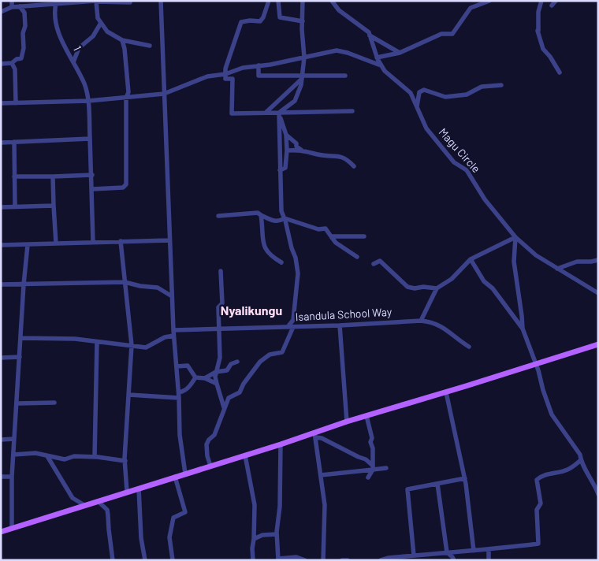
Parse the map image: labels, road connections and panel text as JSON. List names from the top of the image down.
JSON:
{
  "streets": {
    "street": ["1", "Magu Circle", "Isandula School Way"]
  },
  "districts": ["Nyalikungu"]
}
